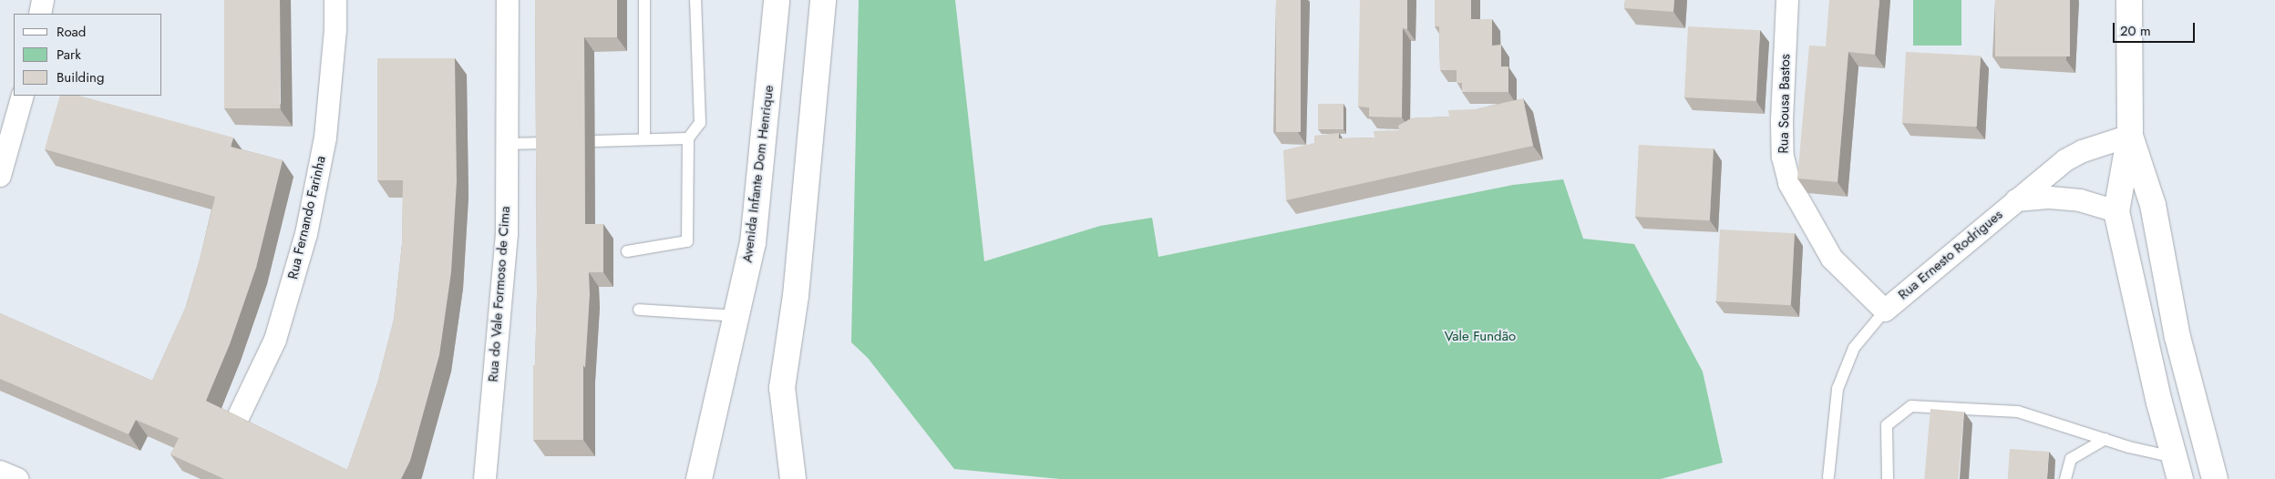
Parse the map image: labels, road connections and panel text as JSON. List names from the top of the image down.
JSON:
{
  "streets": {
    "main road": ["Avenida Infante Dom Henrique"],
    "street": [
      "Rua Sousa Bastos",
      "Rua Fernando Farinha",
      "Rua Ernesto Rodrigues",
      "Rua do Vale Formoso de Cima"
    ]
  },
  "crossings": [
    ["Rua Sousa Bastos", "Rua Ernesto Rodrigues"]
  ],
  "parks": ["Vale Fundão"],
  "legend": ["Road", "Park", "Building"],
  "scale_bar": "20 m"
}
